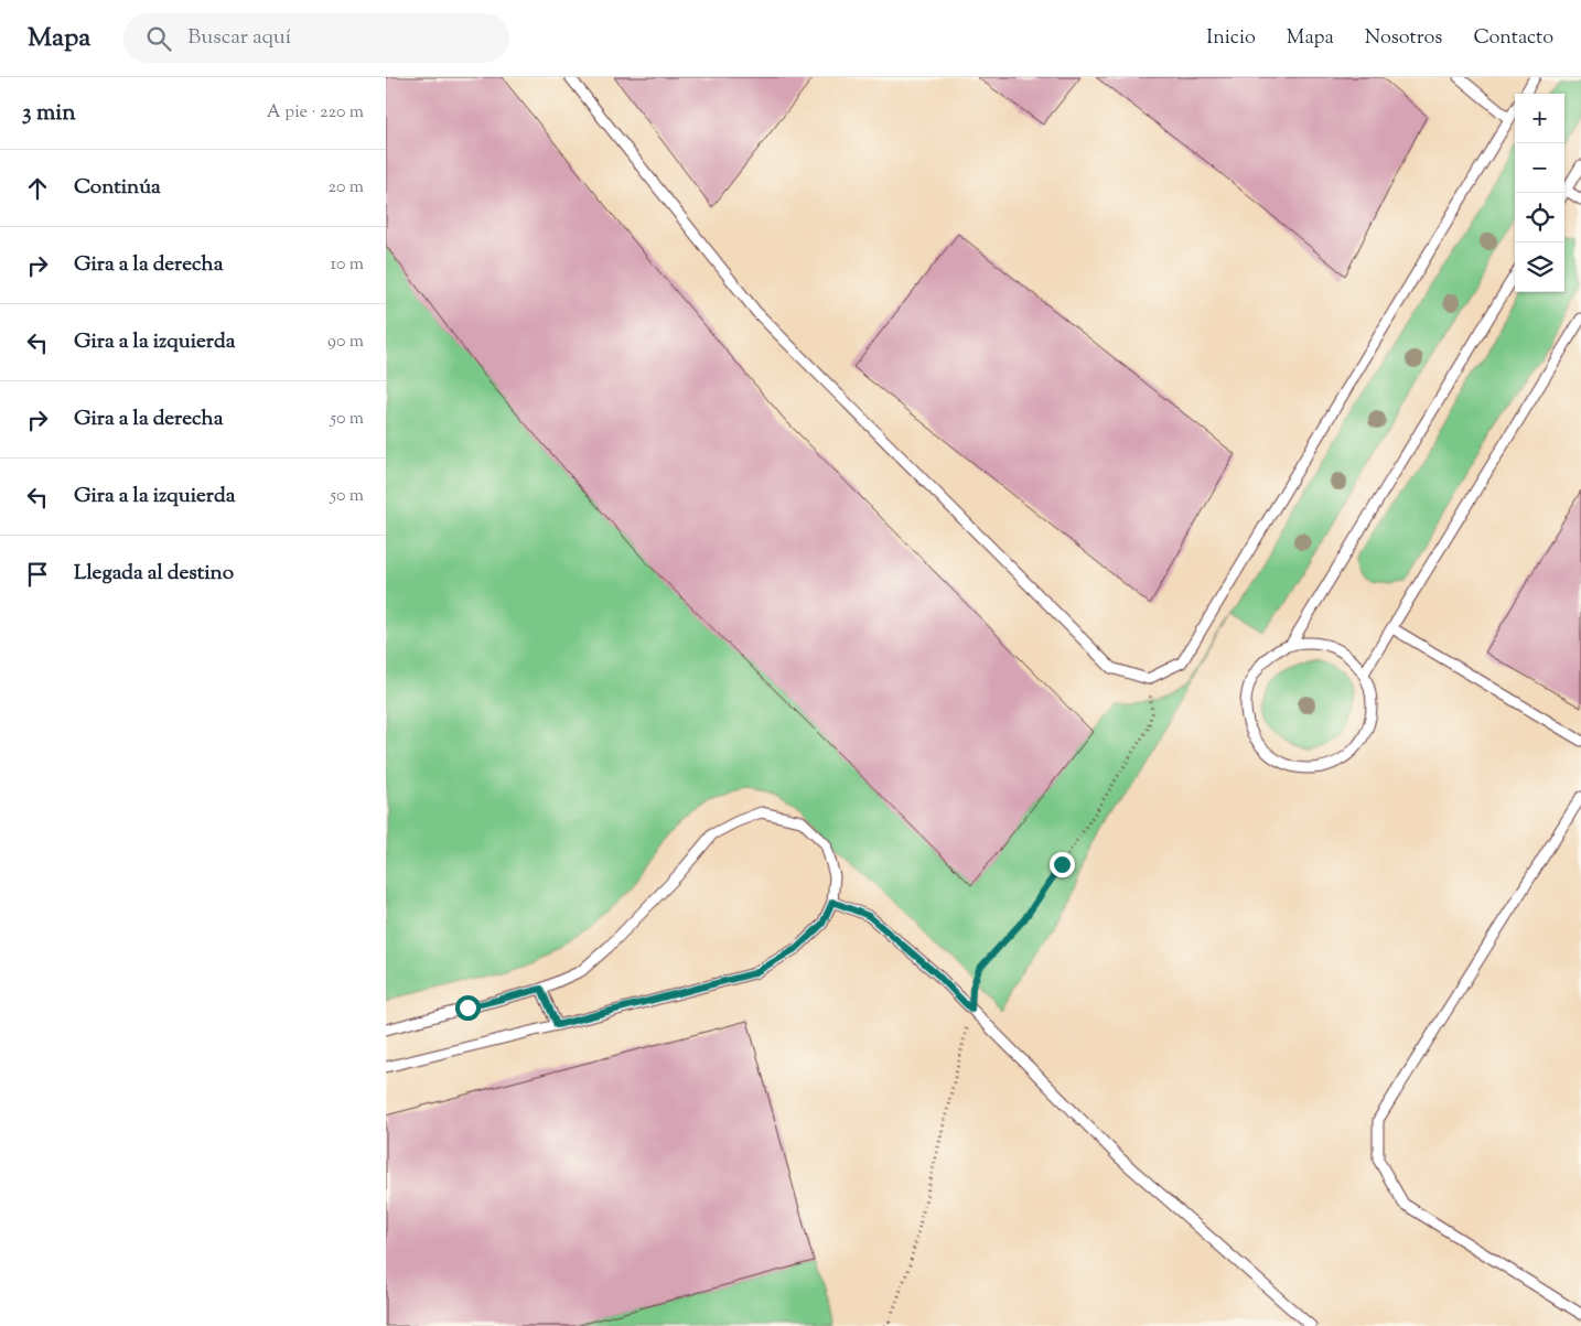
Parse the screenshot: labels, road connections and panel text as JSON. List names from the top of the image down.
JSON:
{
  "page": {
    "header": "Mapa",
    "search": "Buscar aquí",
    "nav": [
      "Inicio",
      "Mapa",
      "Nosotros",
      "Contacto"
    ],
    "heading": ["3 min", "A pie · 220 m"],
    "map_buttons": ["+", "−"],
    "list": [
      ["Continúa", "20 m"],
      ["Gira a la derecha", "10 m"],
      ["Gira a la izquierda", "90 m"],
      ["Gira a la derecha", "50 m"],
      ["Gira a la izquierda", "50 m"],
      "Llegada al destino"
    ]
  }
}
